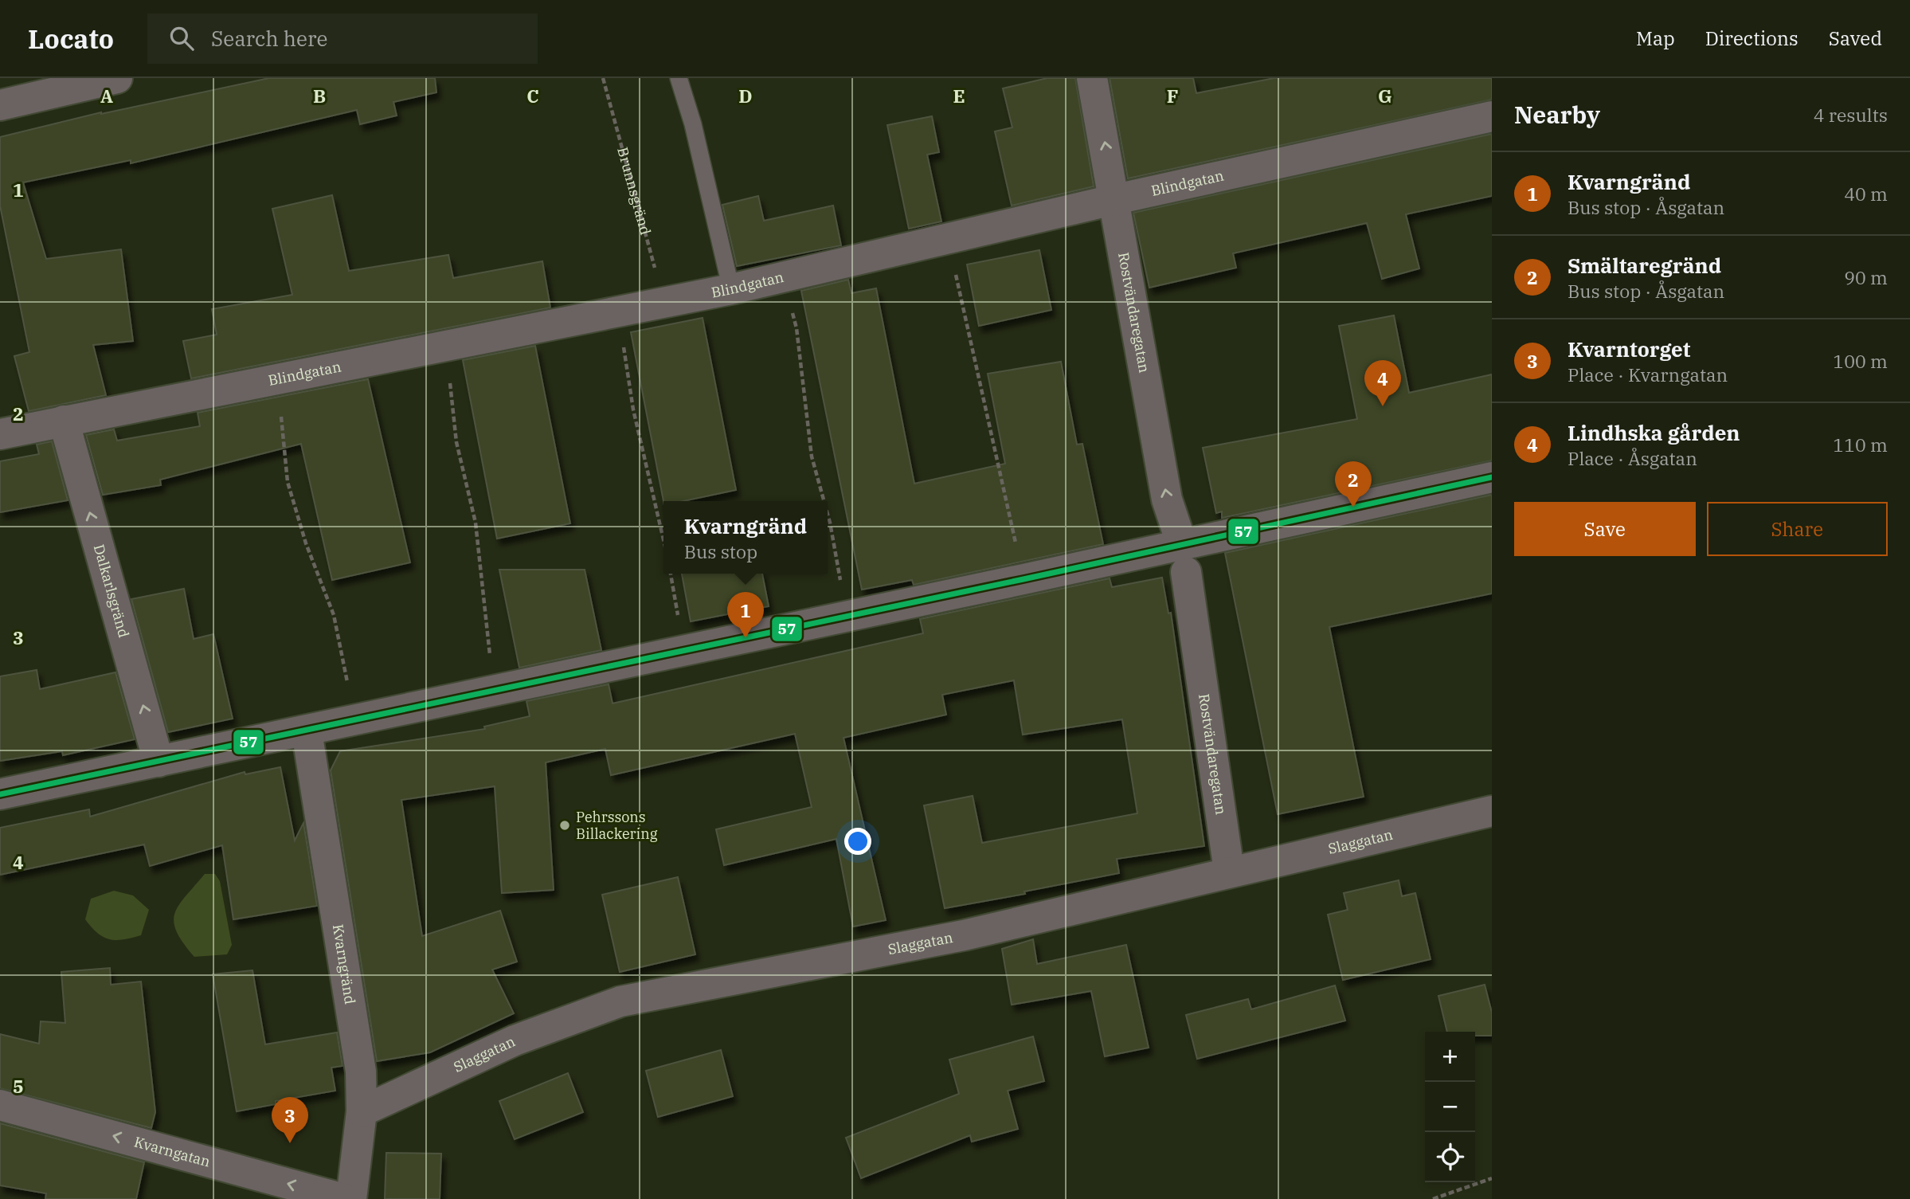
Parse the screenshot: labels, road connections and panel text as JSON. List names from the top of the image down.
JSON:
{
  "streets": {
    "street": [
      "Blindgatan",
      "Rostvändaregatan",
      "Dalkarlsgränd",
      "Slaggatan",
      "Kvarngränd",
      "Kvarngatan"
    ],
    "path": ["Brunnsgränd"]
  },
  "crossings": [
    ["Blindgatan", "Brunnsgränd"],
    ["Blindgatan", "Rostvändaregatan"],
    ["Blindgatan", "Dalkarlsgränd"],
    ["Rostvändaregatan", "Slaggatan"],
    ["Slaggatan", "Kvarngränd"]
  ],
  "one_way": ["Rostvändaregatan", "Dalkarlsgränd", "Kvarngatan"],
  "places": ["Pehrssons Billackering"],
  "lines": ["transit line 57"],
  "page": {
    "header": "Locato",
    "search": "Search here",
    "nav": ["Map", "Directions", "Saved"],
    "heading": ["Nearby", "4 results"],
    "list": [
      {
        "mark": "1",
        "name": "Kvarngränd",
        "note": "Bus stop · Åsgatan",
        "value": "40 m"
      },
      {
        "mark": "2",
        "name": "Smältaregränd",
        "note": "Bus stop · Åsgatan",
        "value": "90 m"
      },
      {
        "mark": "3",
        "name": "Kvarntorget",
        "note": "Place · Kvarngatan",
        "value": "100 m"
      },
      {
        "mark": "4",
        "name": "Lindhska gården",
        "note": "Place · Åsgatan",
        "value": "110 m"
      }
    ],
    "pins": [
      "4",
      "2",
      "1",
      "3"
    ],
    "buttons": ["Save", "Share"],
    "popup": ["Kvarngränd", "Bus stop"],
    "map_buttons": ["+", "−"]
  },
  "grid": {
    "columns": [
      "A",
      "B",
      "C",
      "D",
      "E",
      "F",
      "G"
    ],
    "rows": [
      "1",
      "2",
      "3",
      "4",
      "5"
    ]
  }
}
